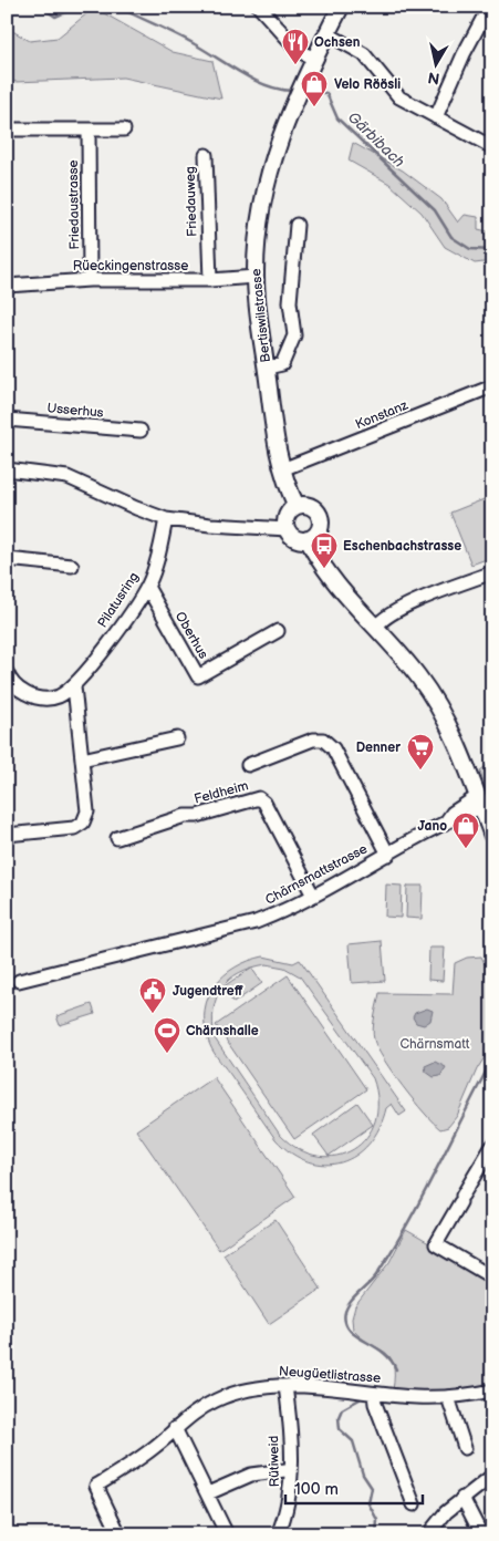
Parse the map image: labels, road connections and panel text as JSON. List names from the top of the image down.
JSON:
{
  "streets": {
    "main road": ["Bertiswilstrasse"],
    "street": [
      "Friedauweg",
      "Friedaustrasse",
      "Rüeckingenstrasse",
      "Usserhus",
      "Konstanz",
      "Pilatusring",
      "Oberhus",
      "Feldheim",
      "Chärnsmattstrasse",
      "Neugüetlistrasse",
      "Rütiweid"
    ]
  },
  "crossings": [
    ["Friedauweg", "Rüeckingenstrasse"],
    ["Friedaustrasse", "Rüeckingenstrasse"],
    ["Rüeckingenstrasse", "Bertiswilstrasse"],
    ["Bertiswilstrasse", "Konstanz"],
    ["Pilatusring", "Oberhus"],
    ["Feldheim", "Chärnsmattstrasse"],
    ["Neugüetlistrasse", "Rütiweid"]
  ],
  "water": ["Gärbibach"],
  "parks": ["Chärnsmatt"],
  "places": {
    "restaurant": ["Ochsen"],
    "shop": ["Velo Röösli", "Jano"],
    "bus stop": ["Eschenbachstrasse"],
    "supermarket": ["Denner"],
    "public building": ["Jugendtreff"],
    "sports": ["Chärnshalle"]
  },
  "scale_bar": "100 m",
  "north": "bottom"
}
